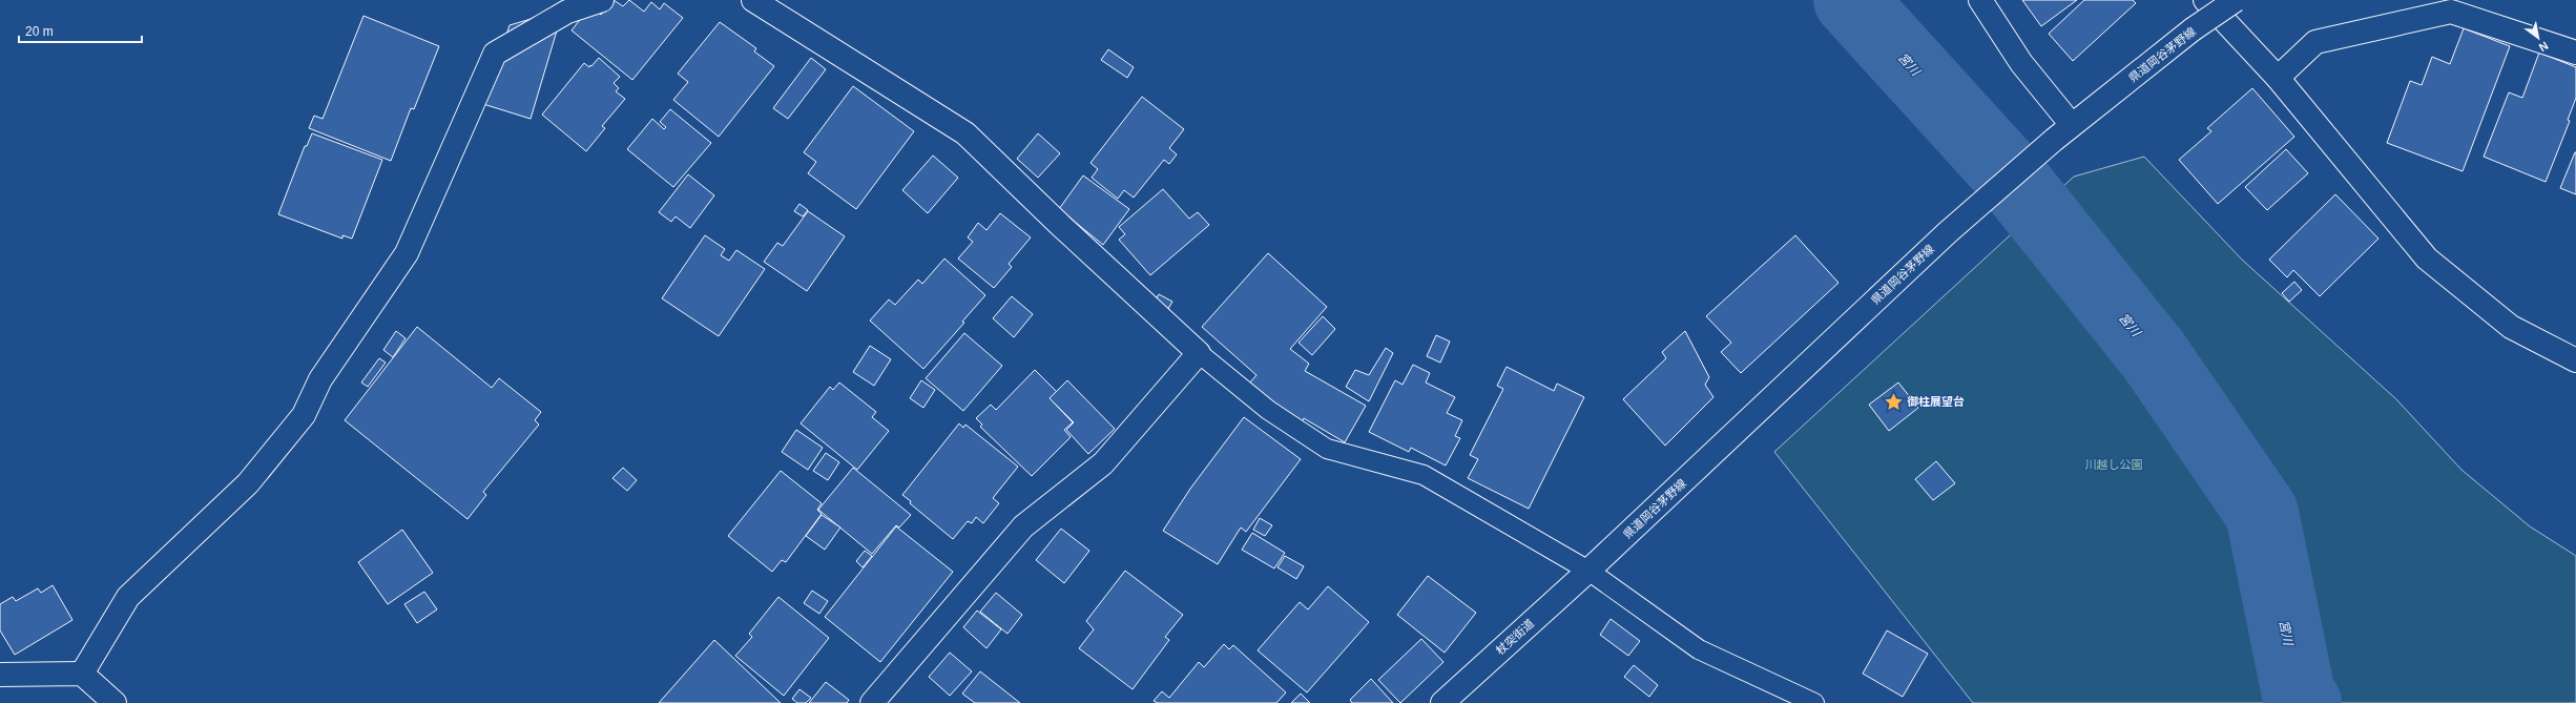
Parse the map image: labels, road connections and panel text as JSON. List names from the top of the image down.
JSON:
{
  "streets": {
    "street": ["県道岡谷茅野線", "杖突街道"]
  },
  "crossings": [
    ["県道岡谷茅野線", "杖突街道"]
  ],
  "water": ["宮川"],
  "parks": ["川越し公園"],
  "places": {
    "place": ["御柱展望台"]
  },
  "scale_bar": "20 m",
  "north": "bottom right"
}
